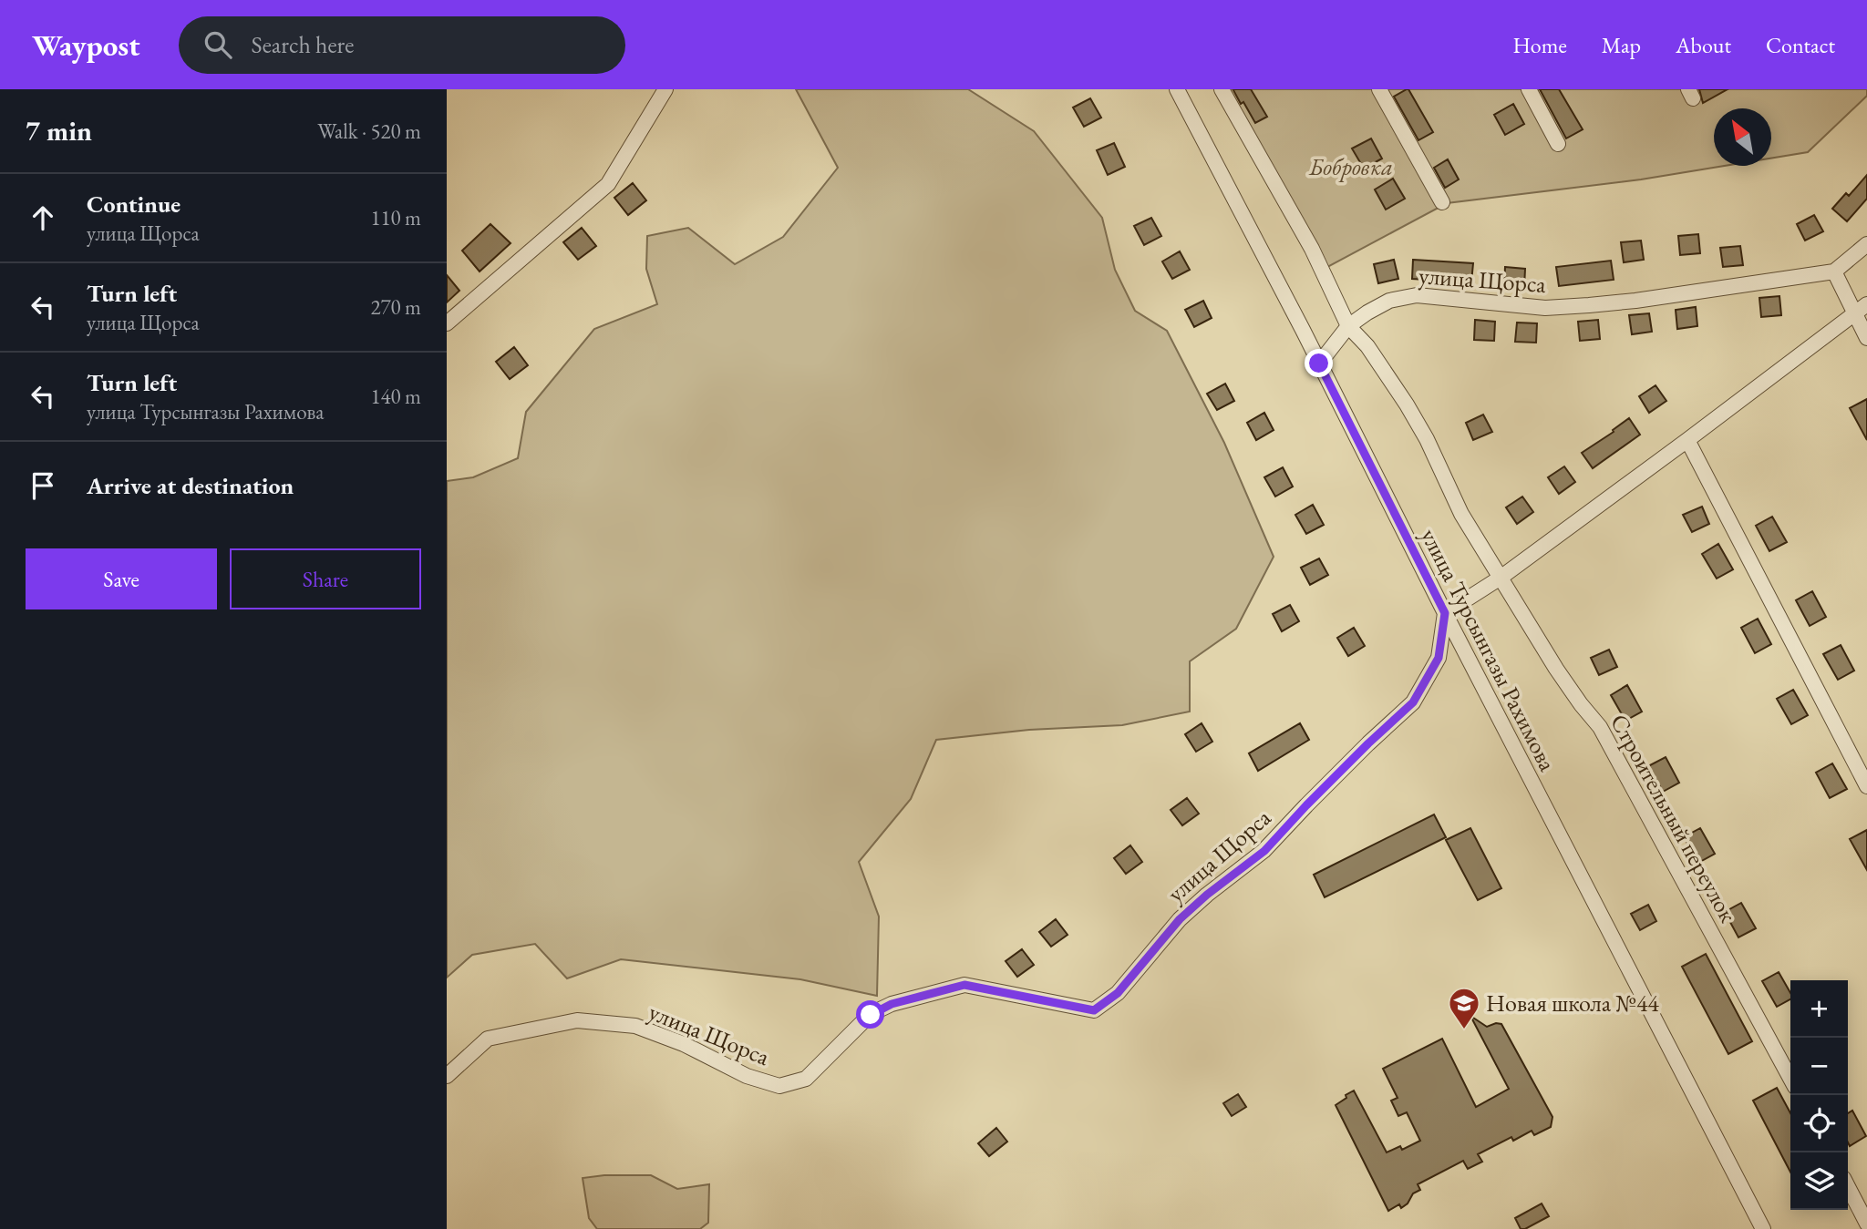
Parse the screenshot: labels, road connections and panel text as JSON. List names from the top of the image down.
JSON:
{
  "streets": {
    "street": ["улица Щорса", "улица Турсынгазы Рахимова", "Строительный переулок"]
  },
  "crossings": [
    ["улица Щорса", "улица Турсынгазы Рахимова"]
  ],
  "parks": ["Бобровка"],
  "places": {
    "school or university": ["Новая школа №44"]
  },
  "north": "top left",
  "page": {
    "header": "Waypost",
    "search": "Search here",
    "nav": [
      "Home",
      "Map",
      "About",
      "Contact"
    ],
    "heading": ["7 min", "Walk · 520 m"],
    "list": [
      ["Continue", "улица Щорса", "110 m"],
      ["Turn left", "улица Щорса", "270 m"],
      ["Turn left", "улица Турсынгазы Рахимова", "140 m"],
      "Arrive at destination"
    ],
    "buttons": ["Save", "Share"],
    "map_buttons": ["+", "−"]
  }
}
